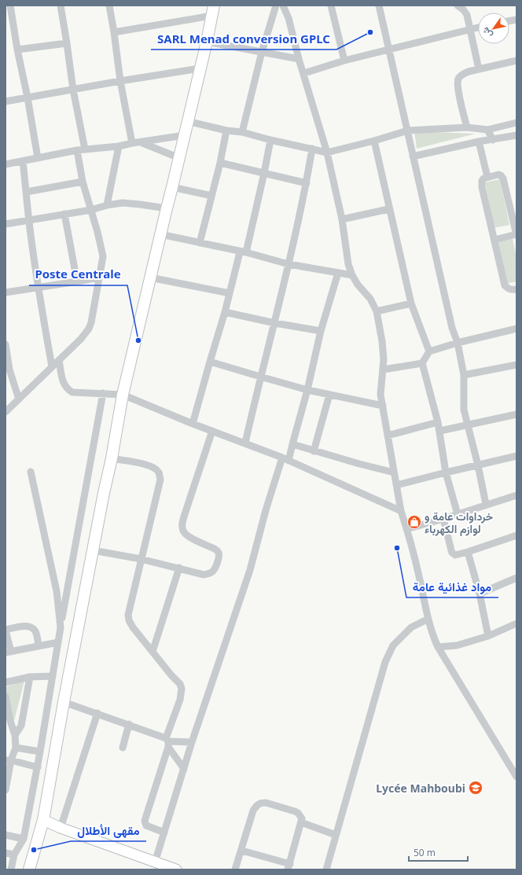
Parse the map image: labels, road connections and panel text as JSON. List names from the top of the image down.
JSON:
{
  "places": {
    "other": [
      "SARL Menad conversion GPLC",
      "Poste Centrale",
      "مواد غذائية عامة",
      "مقهى الأطلال"
    ],
    "shop": ["خرداوات عامة و لوازم الكهرباء"],
    "school or university": ["Lycée Mahboubi"]
  },
  "scale_bar": "50 m",
  "north": "bottom left"
}
